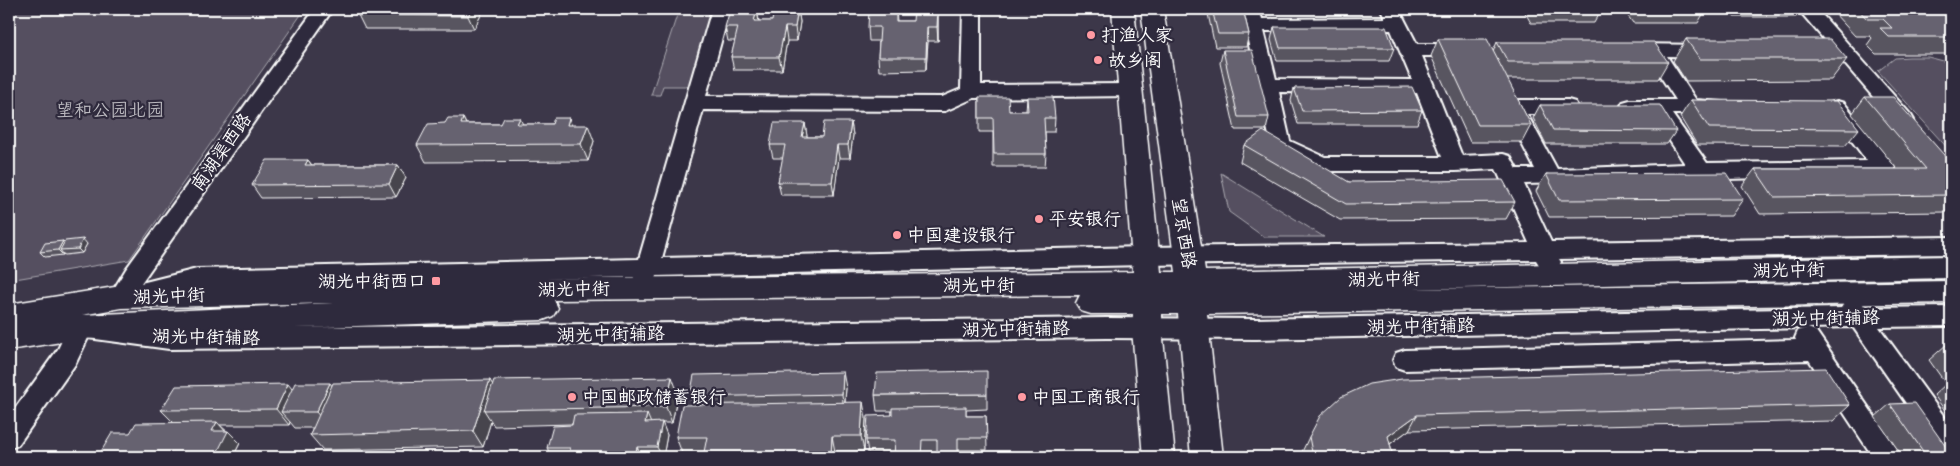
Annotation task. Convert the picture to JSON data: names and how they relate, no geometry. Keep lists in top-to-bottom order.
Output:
{
  "streets": {
    "main road": ["望京西路", "湖光中街"],
    "street": ["南湖渠西路", "湖光中街辅路"]
  },
  "crossings": [
    ["南湖渠西路", "湖光中街"],
    ["望京西路", "湖光中街"],
    ["望京西路", "湖光中街辅路"],
    ["湖光中街", "湖光中街辅路"]
  ],
  "parks": ["望和公园北园"],
  "places": {
    "other": [
      "打渔人家",
      "故乡阁",
      "平安银行",
      "中国建设银行",
      "中国邮政储蓄银行",
      "中国工商银行"
    ],
    "transit": ["湖光中街西口"]
  }
}
